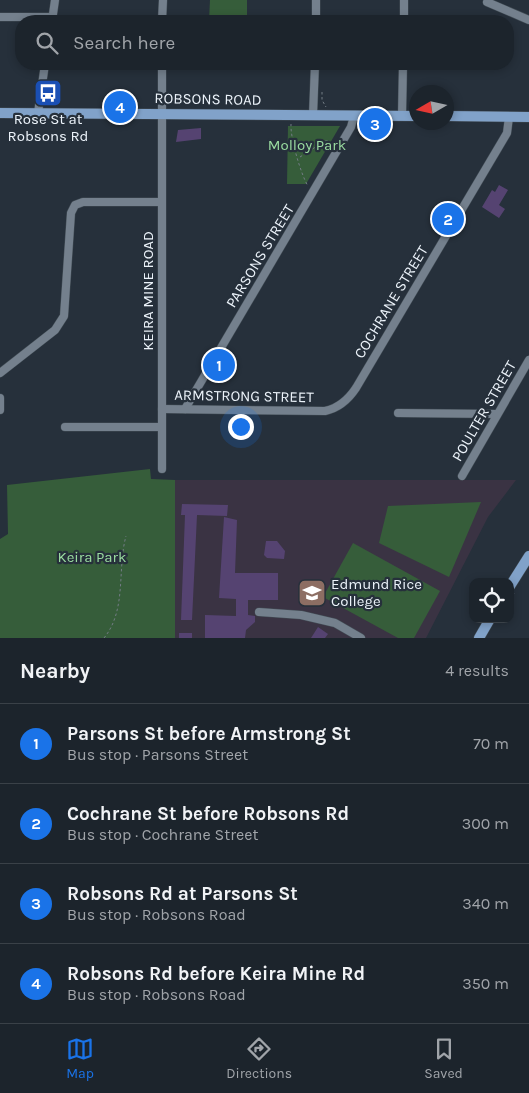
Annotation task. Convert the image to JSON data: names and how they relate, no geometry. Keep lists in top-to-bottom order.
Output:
{
  "streets": {
    "main road": ["ROBSONS ROAD"],
    "street": [
      "PARSONS STREET",
      "KEIRA MINE ROAD",
      "COCHRANE STREET",
      "ARMSTRONG STREET",
      "POULTER STREET"
    ]
  },
  "crossings": [
    ["ROBSONS ROAD", "PARSONS STREET"],
    ["ROBSONS ROAD", "KEIRA MINE ROAD"],
    ["PARSONS STREET", "ARMSTRONG STREET"],
    ["KEIRA MINE ROAD", "ARMSTRONG STREET"],
    ["COCHRANE STREET", "ARMSTRONG STREET"]
  ],
  "parks": ["Molloy Park", "Keira Park"],
  "places": {
    "bus stop": ["Rose St at Robsons Rd"],
    "school or university": ["Edmund Rice College"]
  },
  "north": "left",
  "page": {
    "search": "Search here",
    "pins": [
      "4",
      "3",
      "2",
      "1"
    ],
    "heading": ["Nearby", "4 results"],
    "list": [
      {
        "mark": "1",
        "name": "Parsons St before Armstrong St",
        "note": "Bus stop · Parsons Street",
        "value": "70 m"
      },
      {
        "mark": "2",
        "name": "Cochrane St before Robsons Rd",
        "note": "Bus stop · Cochrane Street",
        "value": "300 m"
      },
      {
        "mark": "3",
        "name": "Robsons Rd at Parsons St",
        "note": "Bus stop · Robsons Road",
        "value": "340 m"
      },
      {
        "mark": "4",
        "name": "Robsons Rd before Keira Mine Rd",
        "note": "Bus stop · Robsons Road",
        "value": "350 m"
      }
    ],
    "nav": ["Map", "Directions", "Saved"]
  }
}
